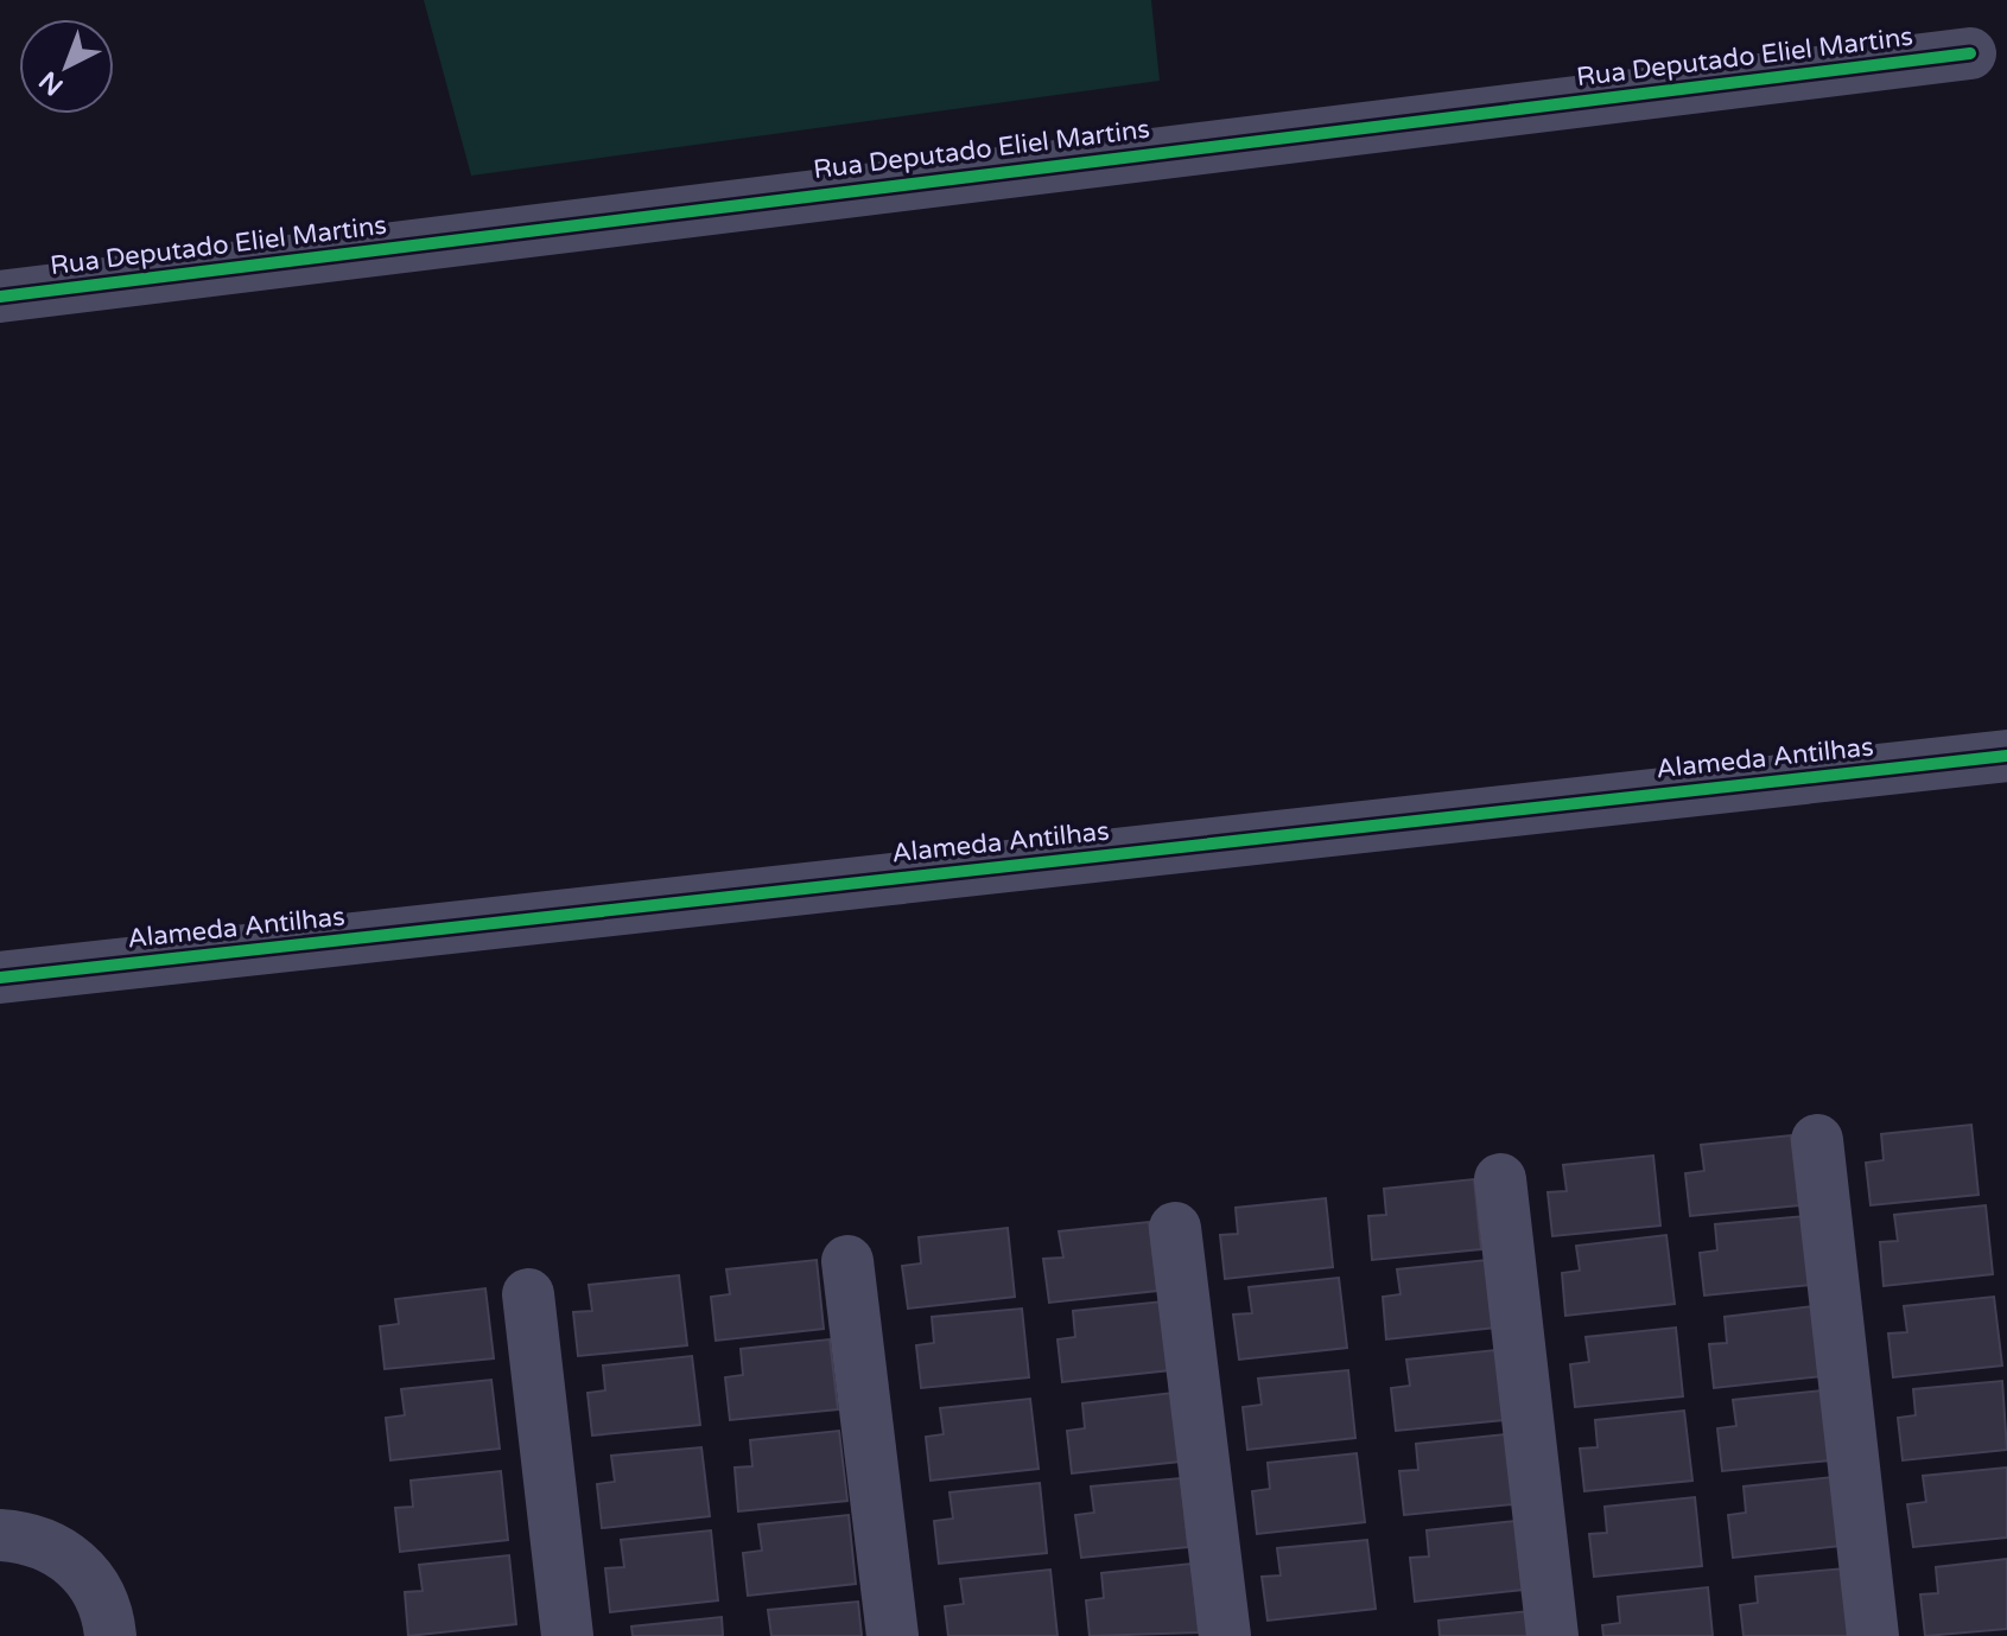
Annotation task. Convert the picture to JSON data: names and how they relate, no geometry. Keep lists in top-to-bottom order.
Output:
{
  "streets": {
    "street": ["Rua Deputado Eliel Martins", "Alameda Antilhas"]
  },
  "north": "bottom left"
}
